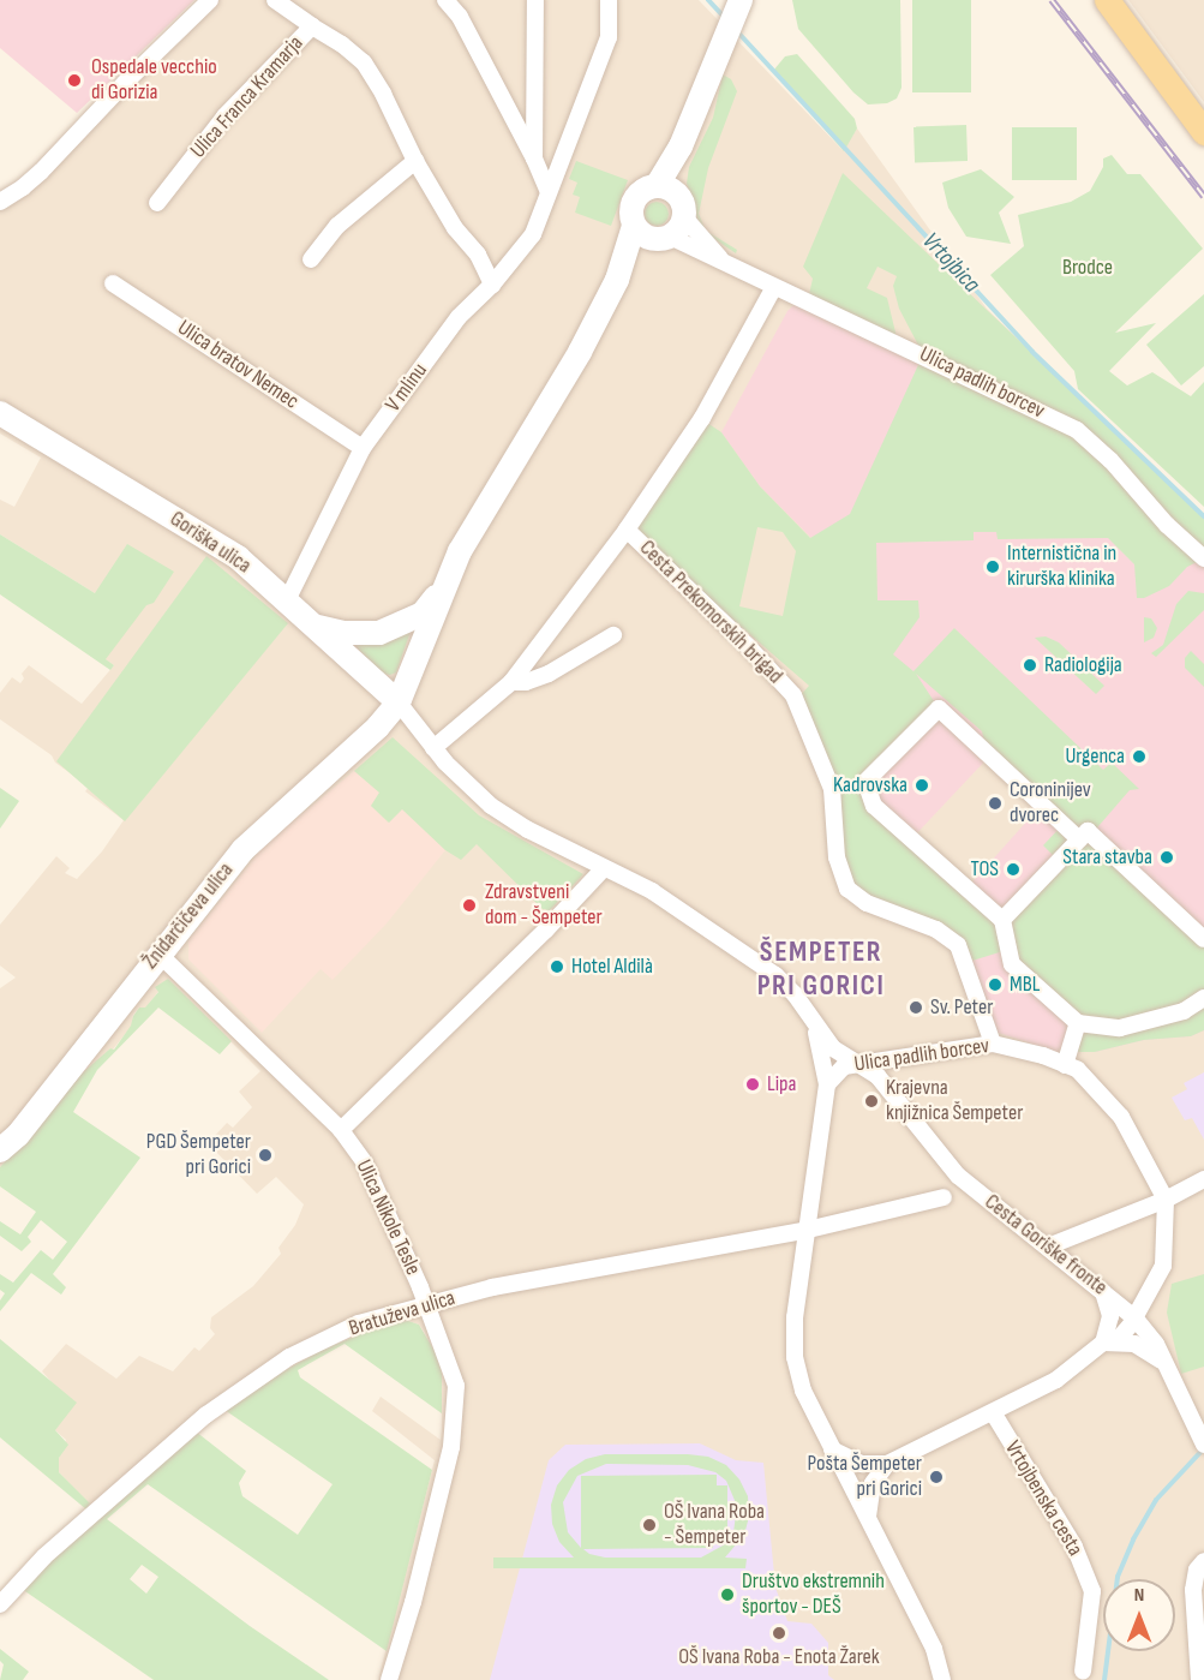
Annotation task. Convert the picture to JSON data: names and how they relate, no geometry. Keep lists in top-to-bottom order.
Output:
{
  "streets": {
    "street": [
      "Ulica Franca Kramarja",
      "Ulica bratov Nemec",
      "Ulica padlih borcev",
      "V mlinu",
      "Goriška ulica",
      "Cesta Prekomorskih brigad",
      "Žnidarčičeva ulica",
      "Ulica Nikole Tesle",
      "Cesta Goriške fronte",
      "Bratuževa ulica",
      "Vrtojbenska cesta"
    ]
  },
  "crossings": [
    ["Ulica Franca Kramarja", "V mlinu"],
    ["Ulica bratov Nemec", "V mlinu"],
    ["Ulica padlih borcev", "Cesta Prekomorskih brigad"],
    ["Ulica padlih borcev", "Cesta Goriške fronte"],
    ["V mlinu", "Goriška ulica"],
    ["Goriška ulica", "Žnidarčičeva ulica"],
    ["Žnidarčičeva ulica", "Ulica Nikole Tesle"],
    ["Ulica Nikole Tesle", "Bratuževa ulica"]
  ],
  "districts": ["ŠEMPETER PRI GORICI"],
  "water": ["Vrtojbica"],
  "parks": ["Brodce"],
  "places": [
    "Ospedale vecchio di Gorizia",
    "Internistična in kirurška klinika",
    "Radiologija",
    "Urgenca",
    "Kadrovska",
    "Coroninijev dvorec",
    "Stara stavba",
    "TOS",
    "Zdravstveni dom - Šempeter",
    "Hotel Aldilà",
    "MBL",
    "Sv. Peter",
    "Lipa",
    "Krajevna knjižnica Šempeter",
    "PGD Šempeter pri Gorici",
    "Pošta Šempeter pri Gorici",
    "OŠ Ivana Roba - Šempeter",
    "Društvo ekstremnih športov - DEŠ",
    "OŠ Ivana Roba - Enota Žarek"
  ],
  "north": "top"
}
